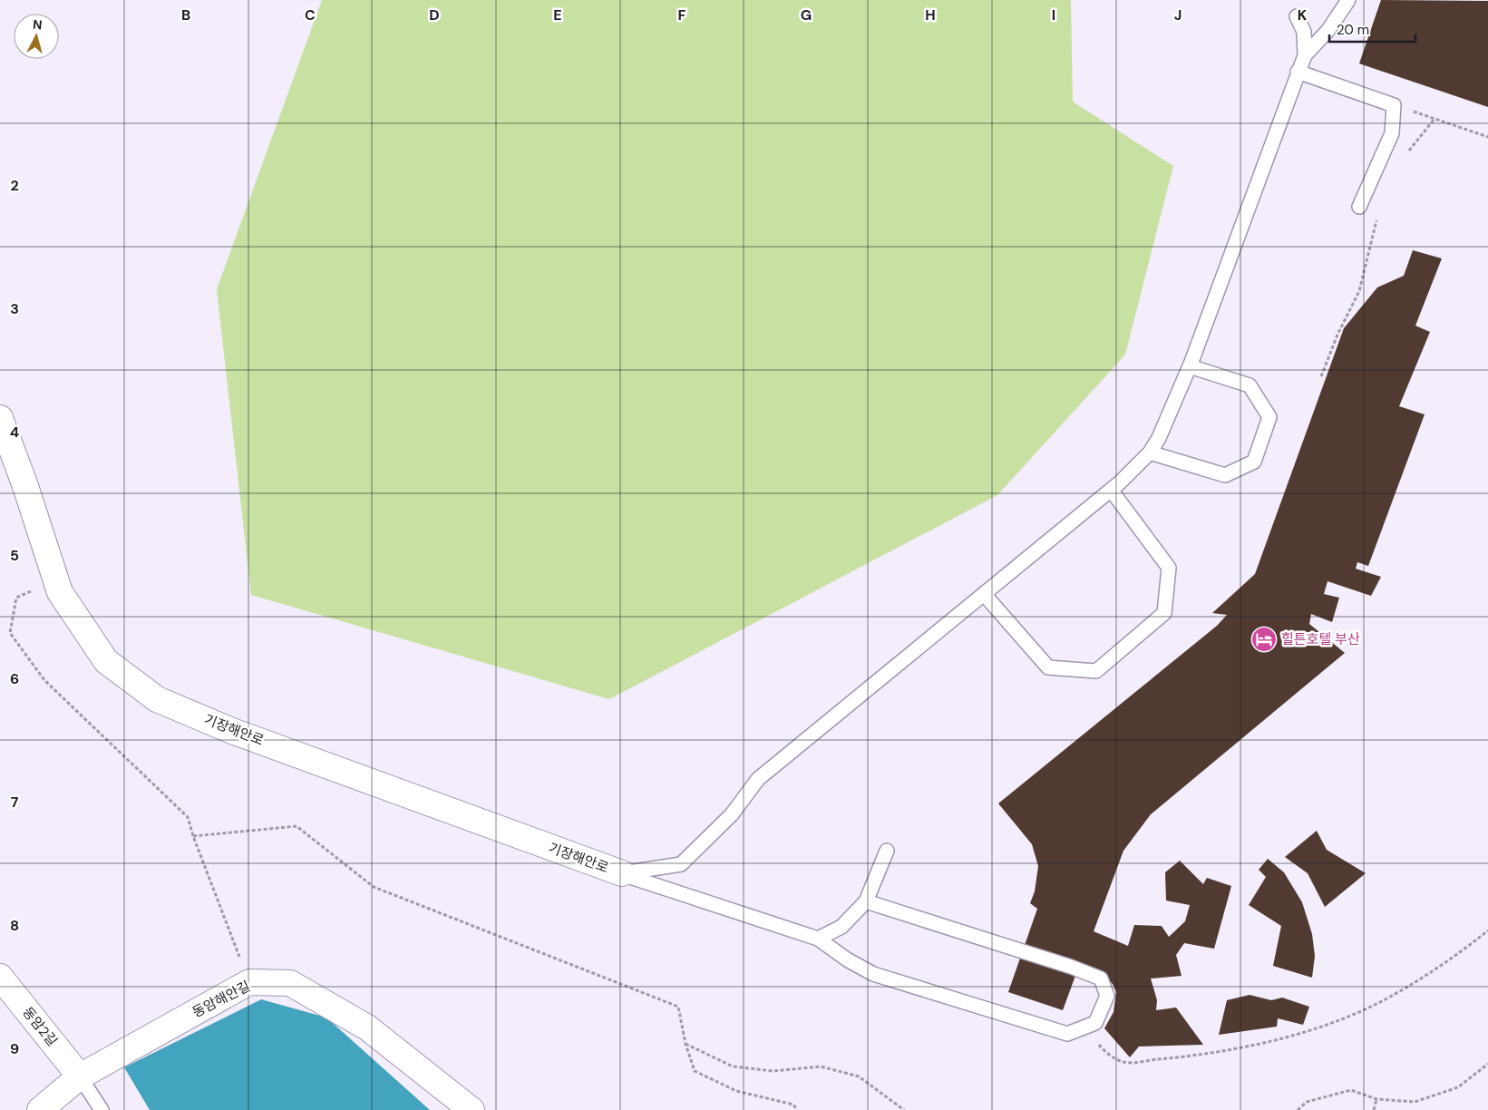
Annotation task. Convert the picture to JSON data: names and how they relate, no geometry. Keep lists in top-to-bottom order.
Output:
{
  "streets": {
    "street": ["기장해안로", "동암해안길", "동암2길"]
  },
  "crossings": [
    ["동암해안길", "동암2길"]
  ],
  "places": {
    "hotel": ["힐튼호텔 부산"]
  },
  "scale_bar": "20 m",
  "north": "top",
  "grid": {
    "columns": [
      "B",
      "C",
      "D",
      "E",
      "F",
      "G",
      "H",
      "I",
      "J",
      "K"
    ],
    "rows": [
      "2",
      "3",
      "4",
      "5",
      "6",
      "7",
      "8",
      "9"
    ]
  }
}
